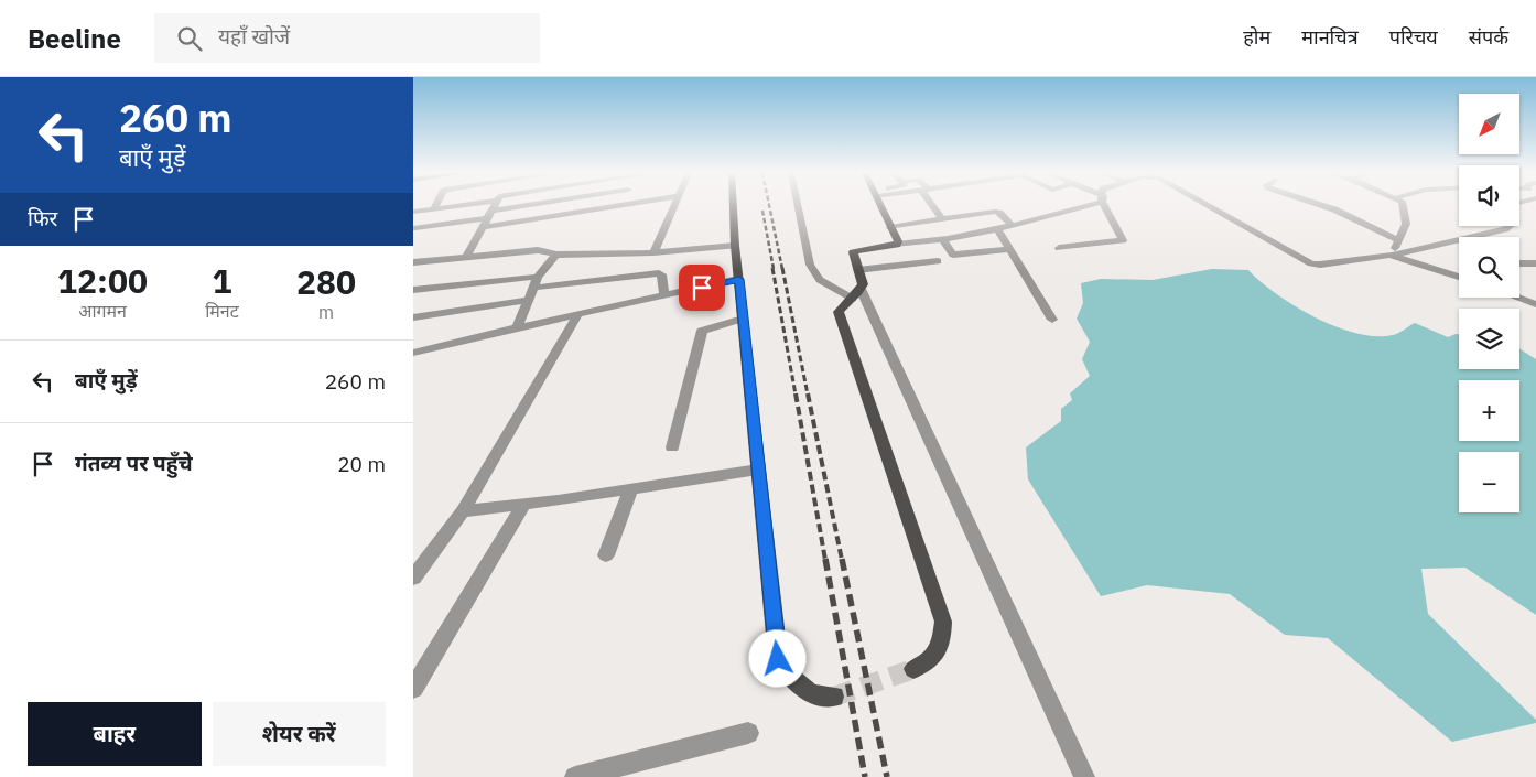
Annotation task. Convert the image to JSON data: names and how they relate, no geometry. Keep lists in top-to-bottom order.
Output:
{
  "north": "bottom left",
  "page": {
    "header": "Beeline",
    "search": "यहाँ खोजें",
    "nav": [
      "होम",
      "मानचित्र",
      "परिचय",
      "संपर्क"
    ],
    "turn": ["260 m", "बाएँ मुड़ें"],
    "map_buttons": ["+", "−"],
    "then": "फिर",
    "eta": [
      "12:00",
      "आगमन",
      "1",
      "मिनट",
      "280",
      "m"
    ],
    "list": [
      {
        "name": "बाएँ मुड़ें",
        "value": "260 m"
      },
      {
        "name": "गंतव्य पर पहुँचे",
        "value": "20 m"
      }
    ],
    "buttons": ["बाहर", "शेयर करें"]
  }
}
